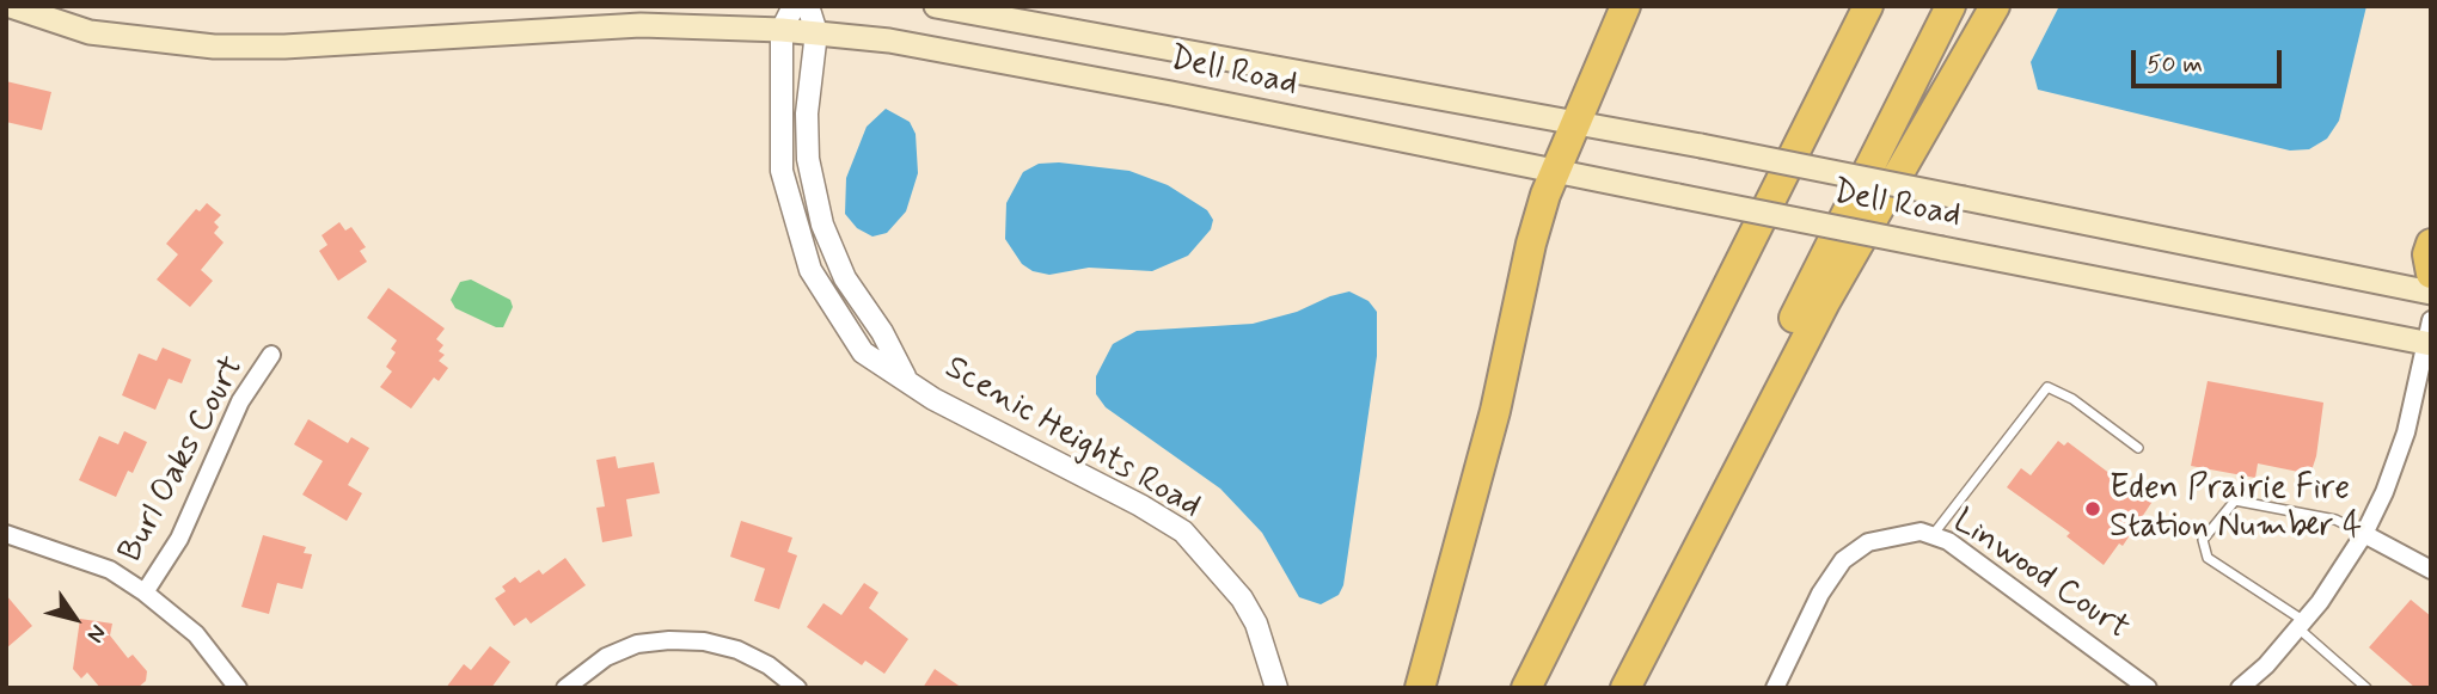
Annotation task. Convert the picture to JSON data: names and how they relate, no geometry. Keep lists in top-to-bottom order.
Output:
{
  "streets": {
    "main road": ["Dell Road"],
    "street": ["Scenic Heights Road", "Burl Oaks Court", "Linwood Court"]
  },
  "crossings": [
    ["Dell Road", "Scenic Heights Road"]
  ],
  "places": ["Eden Prairie Fire Station Number 4"],
  "scale_bar": "50 m",
  "north": "bottom right"
}
